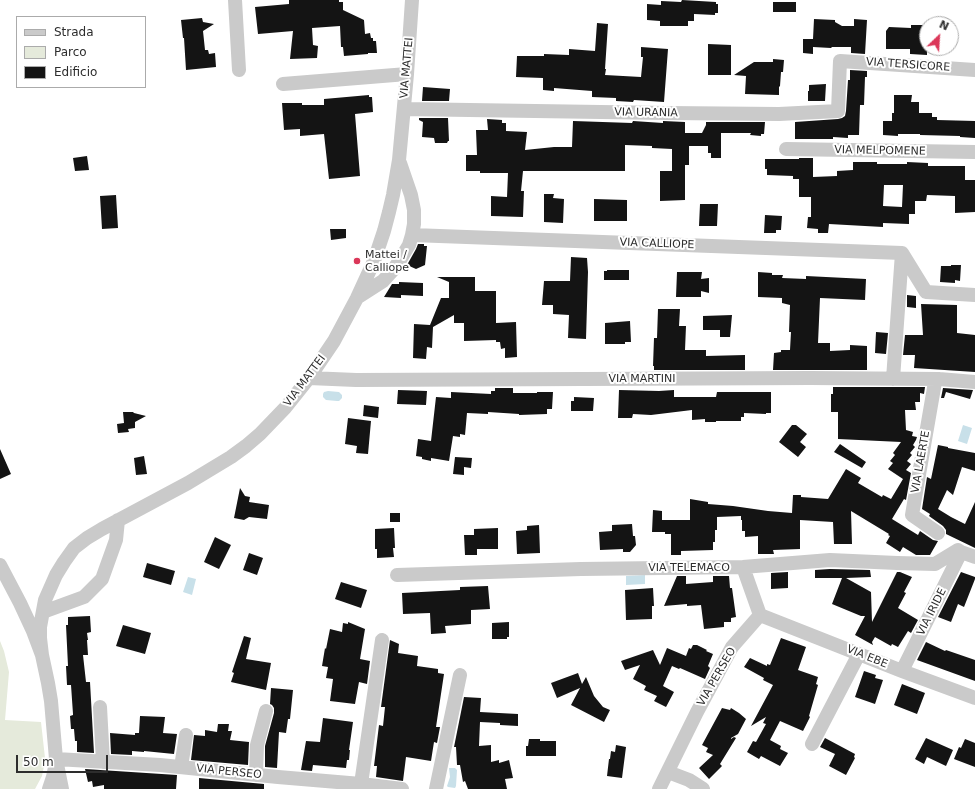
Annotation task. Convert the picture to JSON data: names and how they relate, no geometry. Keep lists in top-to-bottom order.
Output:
{
  "streets": {
    "street": [
      "VIA TERSICORE",
      "VIA MATTEI",
      "VIA URANIA",
      "VIA MELPOMENE",
      "VIA CALLIOPE",
      "VIA MARTINI",
      "VIA LAERTE",
      "VIA TELEMACO",
      "VIA IRIDE",
      "VIA EBE",
      "VIA PERSEO"
    ]
  },
  "crossings": [
    ["VIA TERSICORE", "VIA URANIA"],
    ["VIA MATTEI", "VIA URANIA"],
    ["VIA MATTEI", "VIA MARTINI"],
    ["VIA MARTINI", "VIA LAERTE"],
    ["VIA LAERTE", "VIA TELEMACO"],
    ["VIA LAERTE", "VIA IRIDE"],
    ["VIA TELEMACO", "VIA IRIDE"],
    ["VIA IRIDE", "VIA EBE"],
    ["VIA EBE", "VIA PERSEO"]
  ],
  "places": ["Mattei / Calliope"],
  "legend": ["Strada", "Parco", "Edificio"],
  "scale_bar": "50 m",
  "north": "top right"
}
